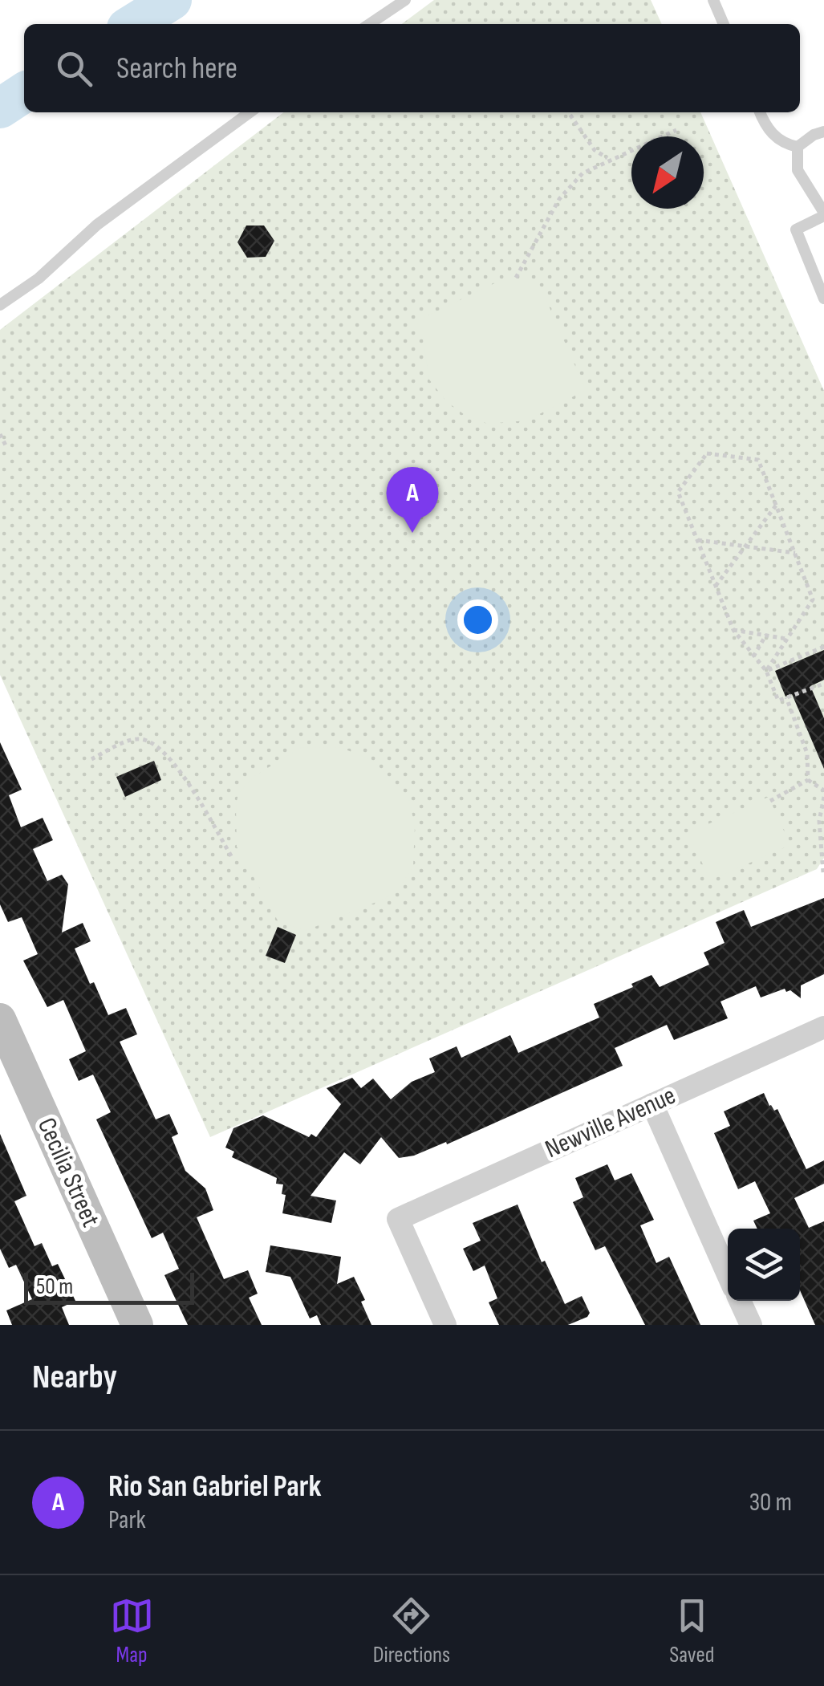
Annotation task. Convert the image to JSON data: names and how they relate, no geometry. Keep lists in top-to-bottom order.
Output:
{
  "streets": {
    "street": ["Newville Avenue", "Cecilia Street"]
  },
  "scale_bar": "50 m",
  "north": "bottom left",
  "page": {
    "search": "Search here",
    "pins": "A",
    "scale": "50 m",
    "heading": "Nearby",
    "list": [
      {
        "mark": "A",
        "name": "Rio San Gabriel Park",
        "note": "Park",
        "value": "30 m"
      }
    ],
    "nav": ["Map", "Directions", "Saved"]
  }
}
